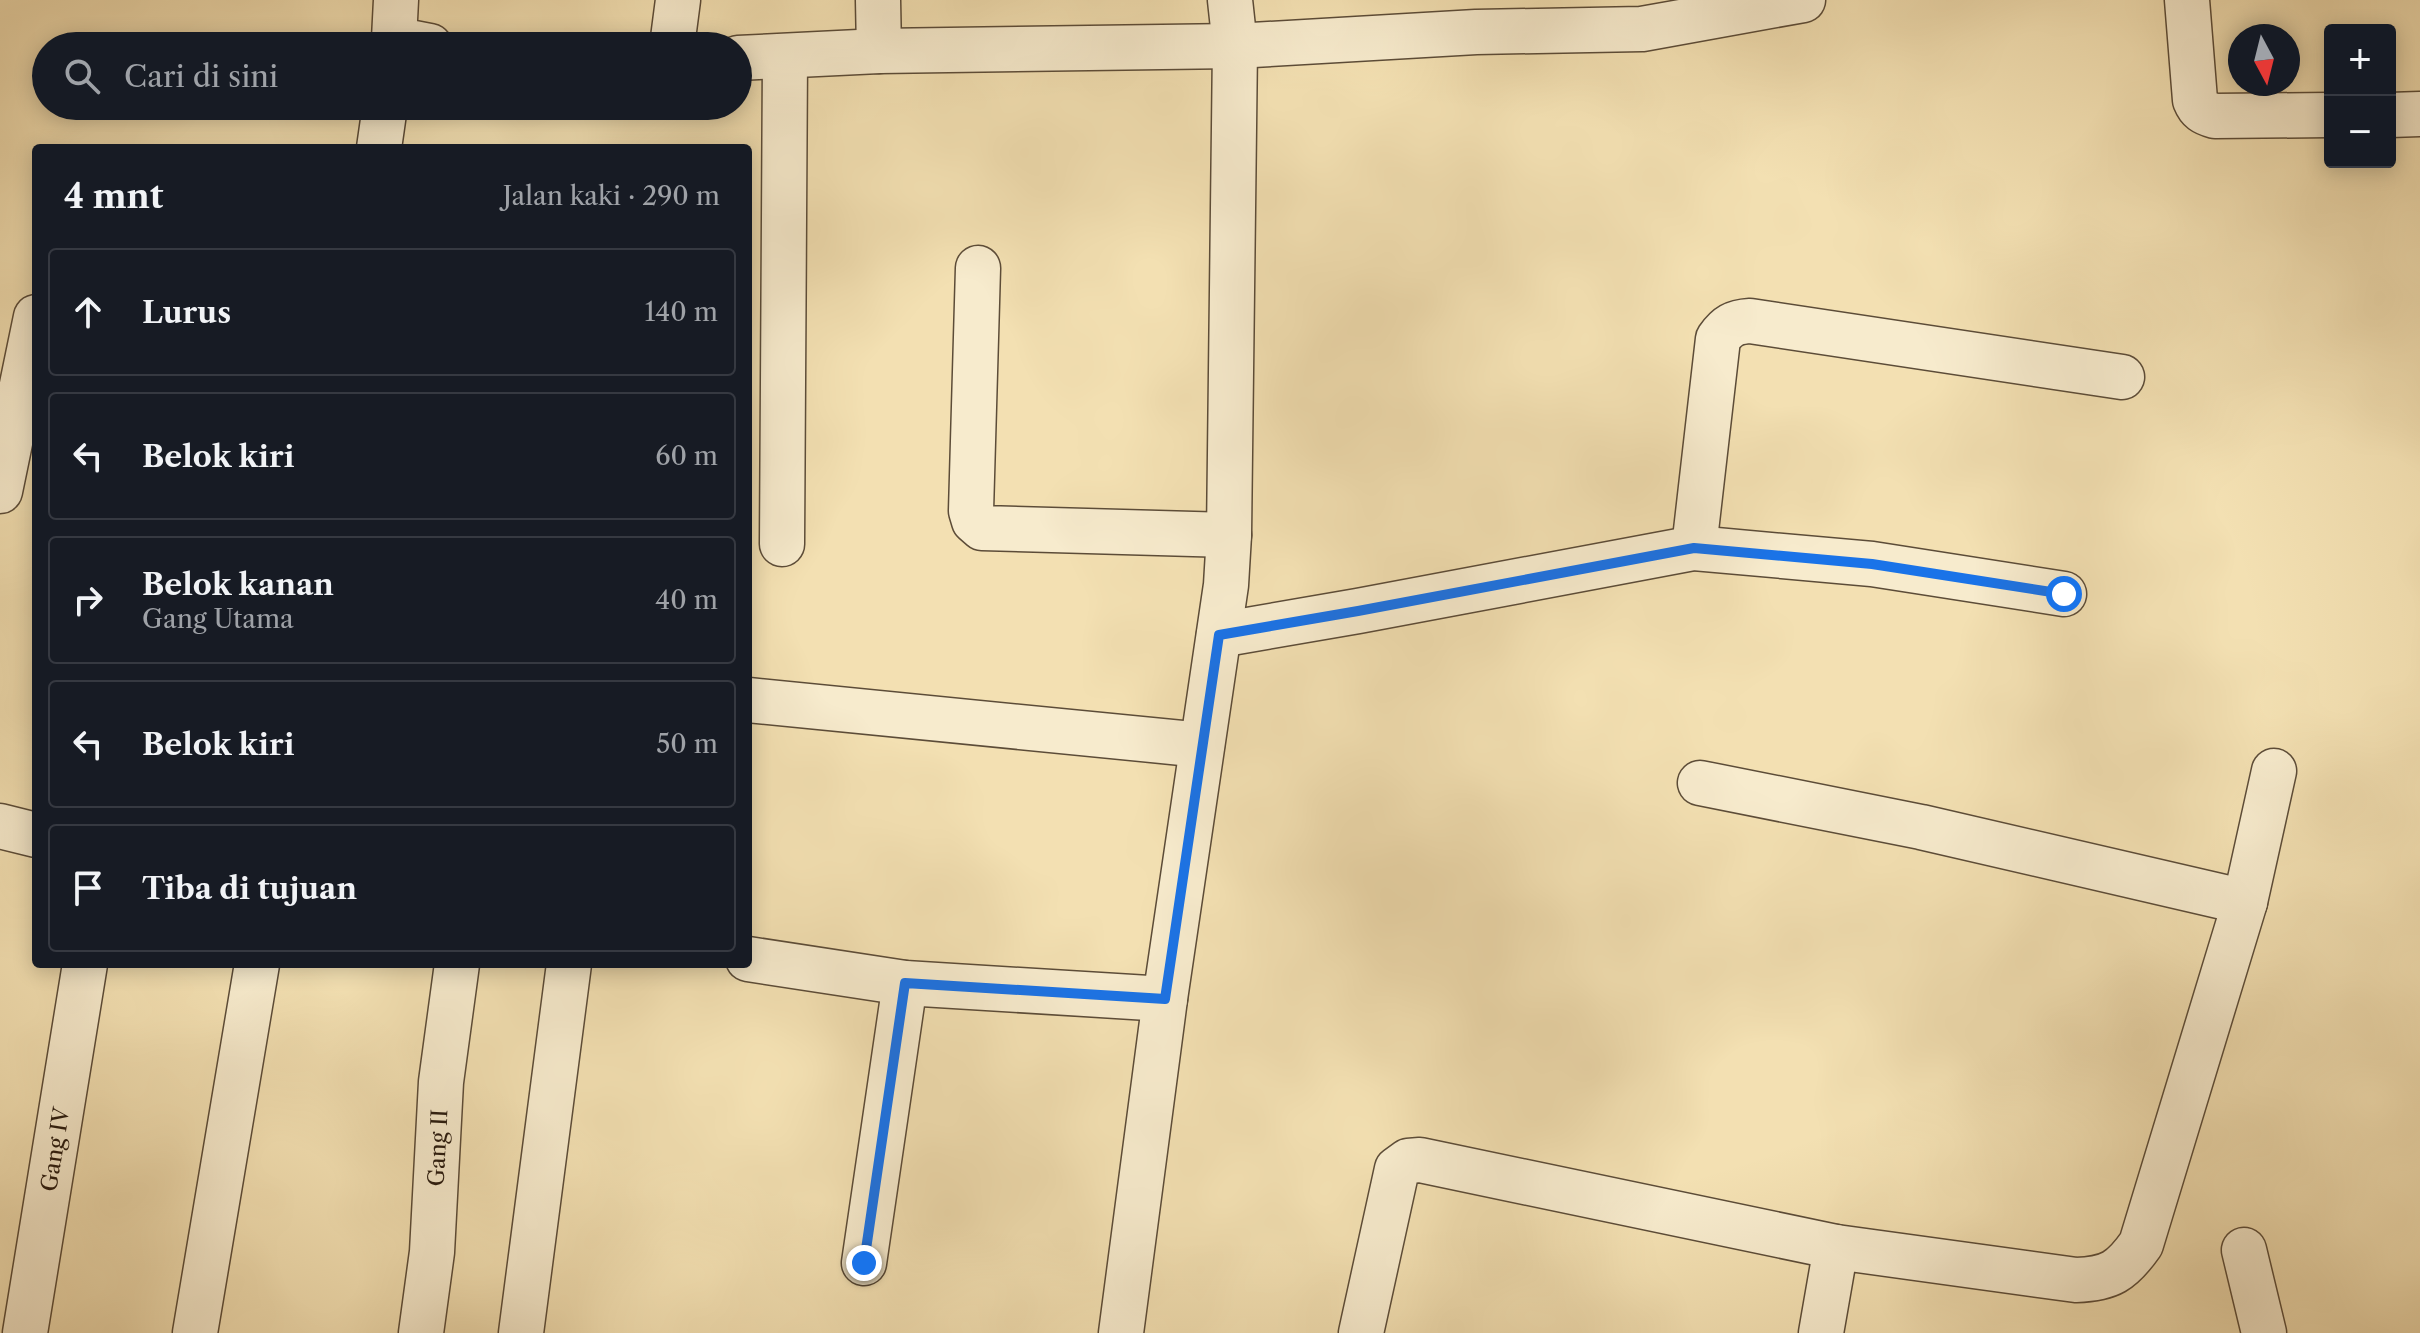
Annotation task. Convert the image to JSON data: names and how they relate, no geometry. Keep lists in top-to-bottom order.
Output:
{
  "streets": {
    "street": ["Gang IV", "Gang II"]
  },
  "north": "bottom",
  "page": {
    "map_buttons": ["+", "−"],
    "search": "Cari di sini",
    "heading": ["4 mnt", "Jalan kaki · 290 m"],
    "list": [
      ["Lurus", "140 m"],
      ["Belok kiri", "60 m"],
      ["Belok kanan", "Gang Utama", "40 m"],
      ["Belok kiri", "50 m"],
      "Tiba di tujuan"
    ]
  }
}
